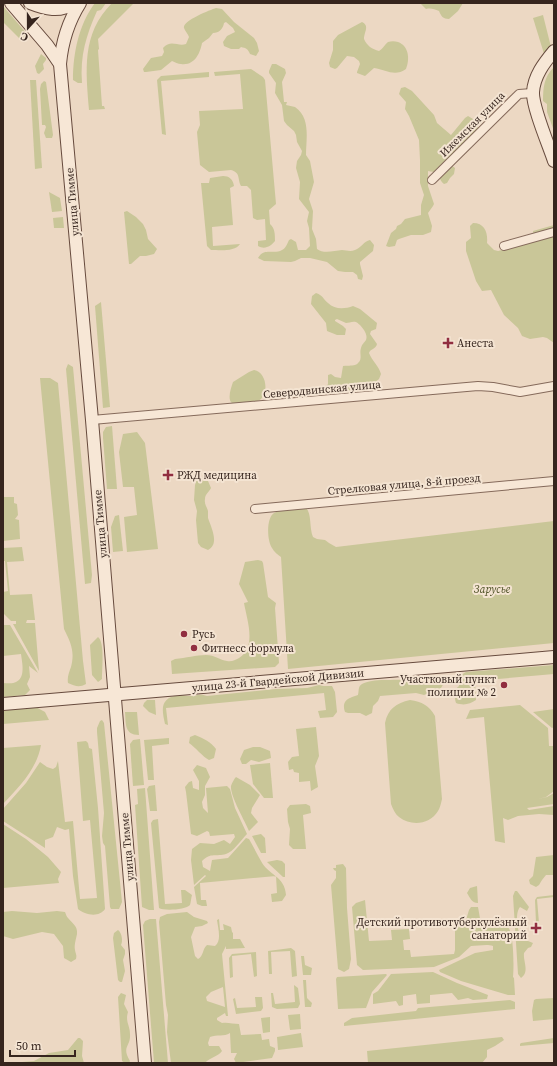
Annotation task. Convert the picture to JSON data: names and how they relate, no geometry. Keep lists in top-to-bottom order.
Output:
{
  "streets": {
    "main road": ["улица Тимме", "улица 23-й Гвардейской Дивизии"],
    "street": ["Ижемская улица", "Северодвинская улица", "Стрелковая улица, 8-й проезд"]
  },
  "crossings": [
    ["улица Тимме", "Северодвинская улица"],
    ["улица Тимме", "улица 23-й Гвардейской Дивизии"]
  ],
  "parks": ["Зарусье"],
  "places": {
    "health": ["Анеста", "РЖД медицина", "Детский противотуберкулёзный санаторий"],
    "other": ["Русь", "Фитнесс формула", "Участковый пункт полиции № 2"]
  },
  "scale_bar": "50 m",
  "north": "bottom"
}
